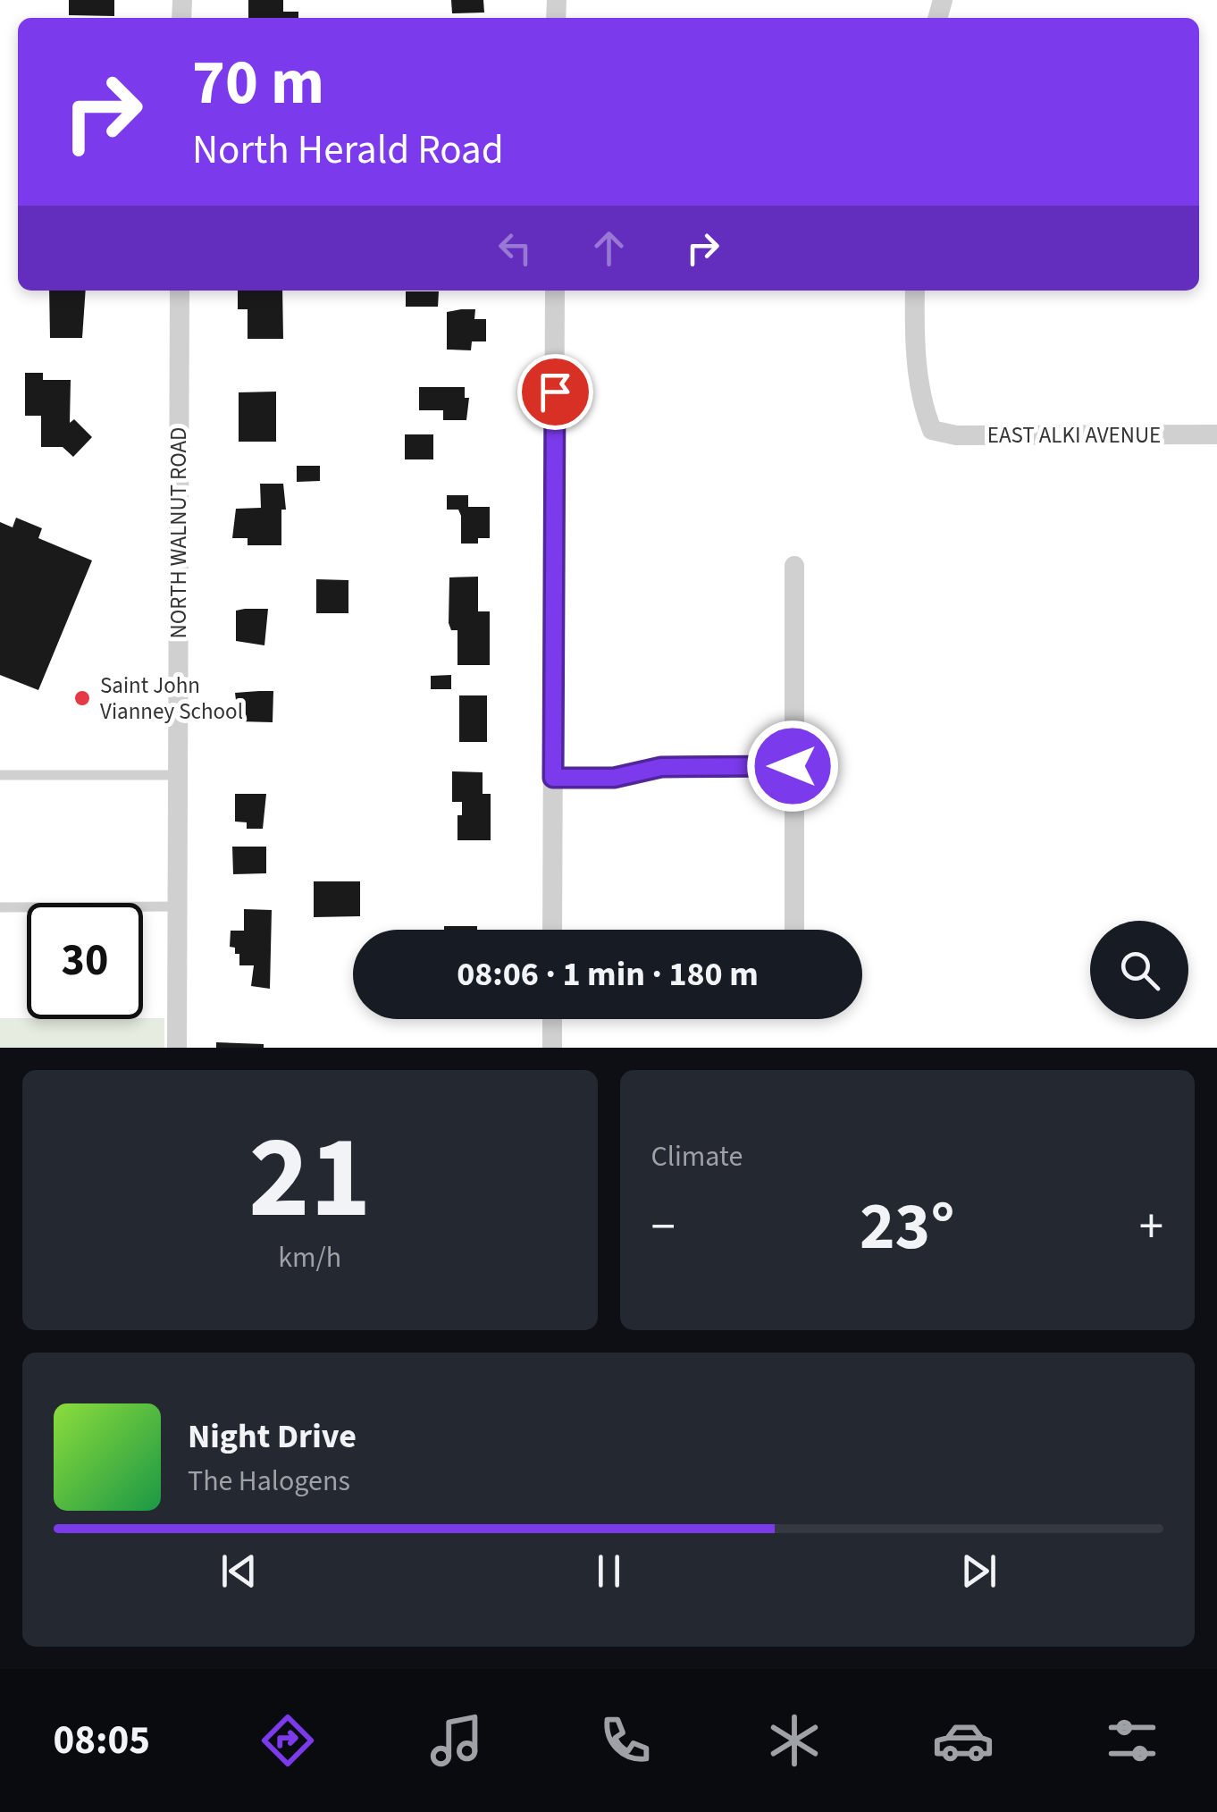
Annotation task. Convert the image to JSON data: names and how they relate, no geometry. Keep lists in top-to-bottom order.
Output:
{
  "streets": {
    "street": ["EAST ALKI AVENUE", "NORTH WALNUT ROAD"]
  },
  "places": ["Saint John Vianney School"],
  "page": {
    "turn": ["70 m", "North Herald Road"],
    "limit": "30",
    "trip": "08:06 · 1 min · 180 m",
    "tile": [
      ["21", "km/h"],
      "Climate"
    ],
    "heat": ["−", "23°", "+"],
    "song": ["Night Drive", "The Halogens"],
    "tabs": "08:05"
  }
}
